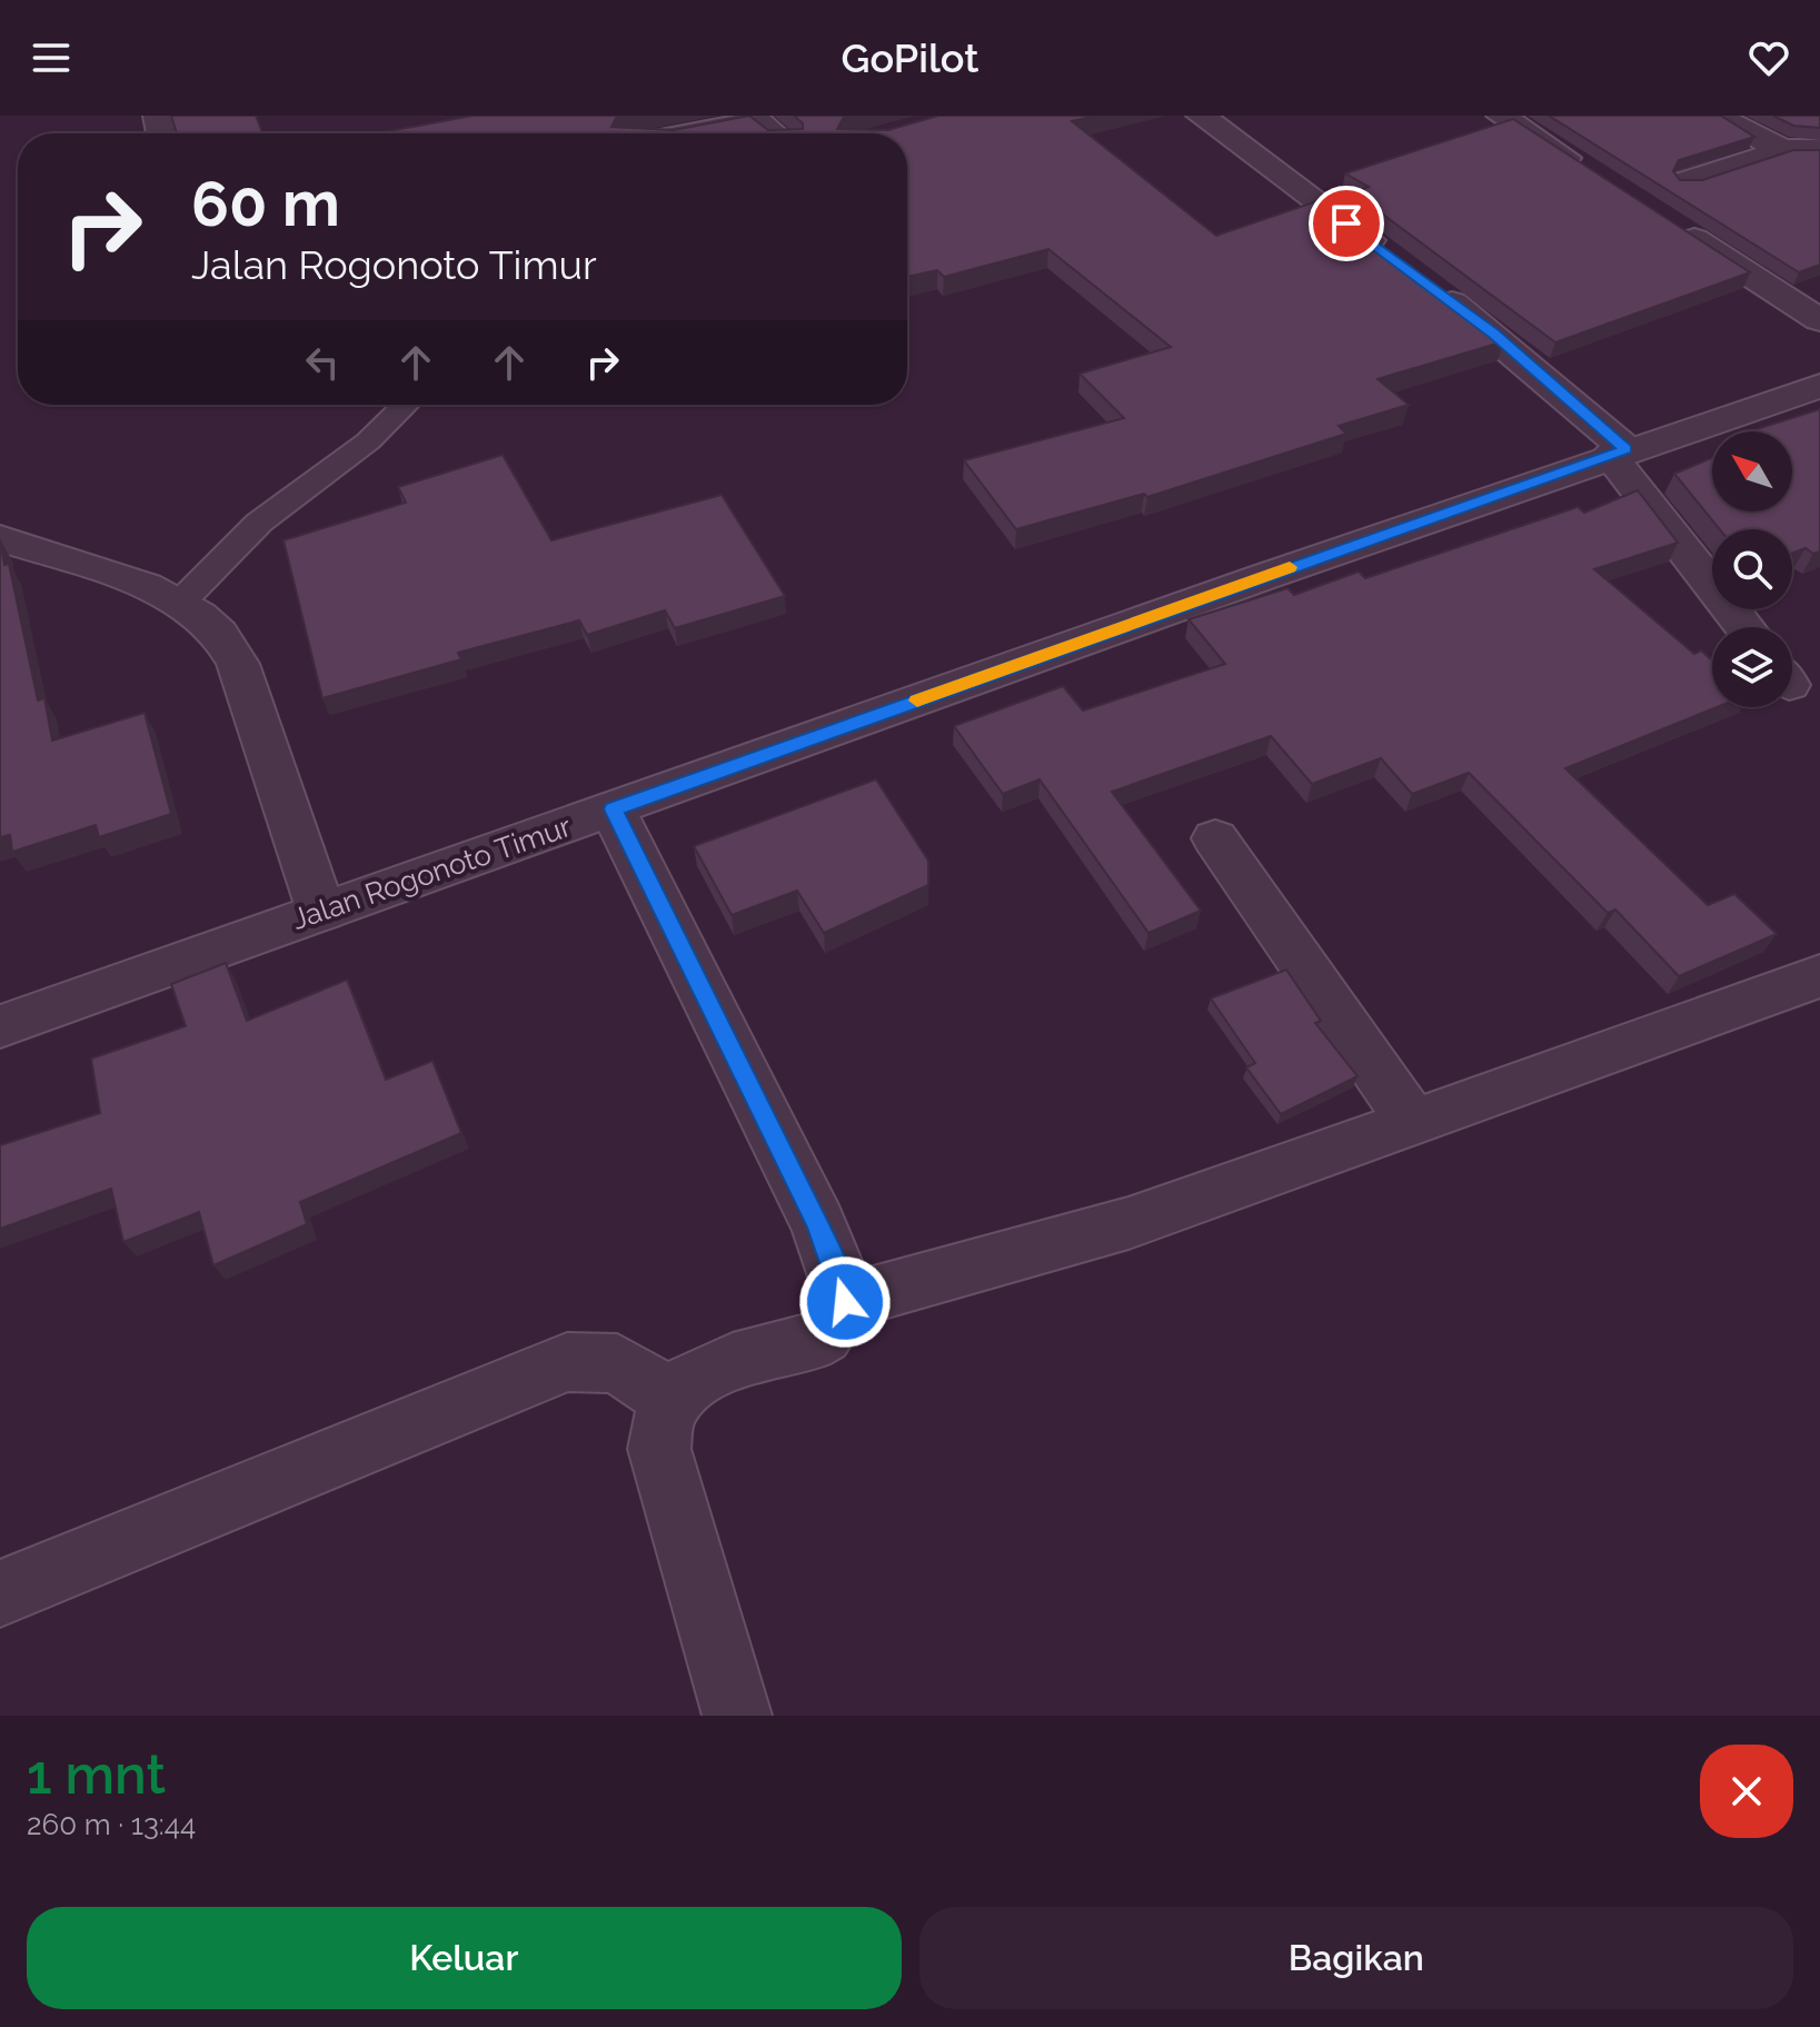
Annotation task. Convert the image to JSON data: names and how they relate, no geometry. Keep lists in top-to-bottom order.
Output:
{
  "streets": {
    "street": ["Jalan Rogonoto Timur"]
  },
  "north": "top left",
  "page": {
    "header": "GoPilot",
    "turn": ["60 m", "Jalan Rogonoto Timur"],
    "heading": ["1 mnt", "260 m · 13:44"],
    "buttons": ["Keluar", "Bagikan"]
  }
}
